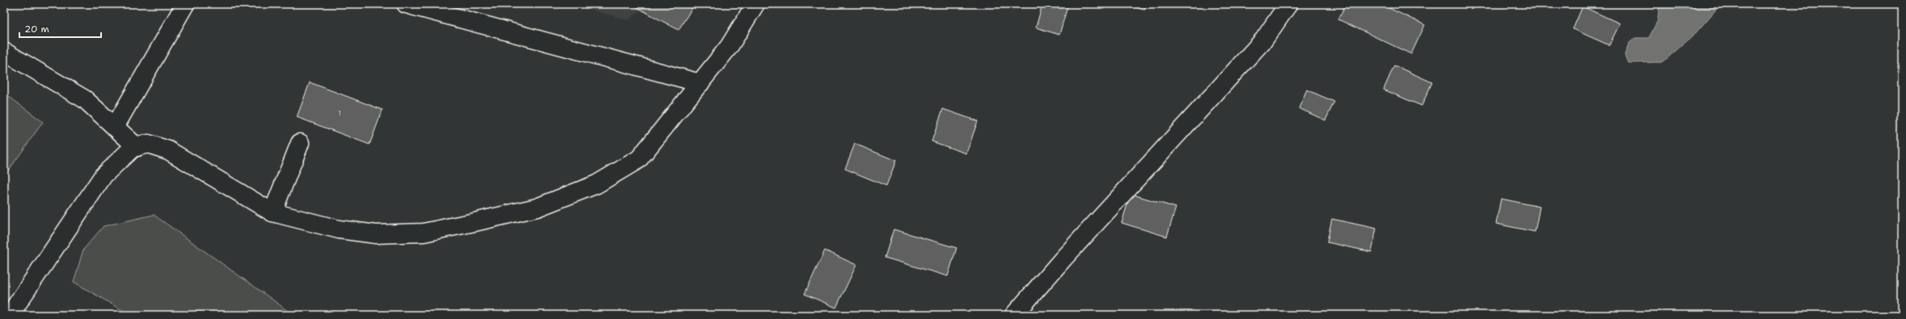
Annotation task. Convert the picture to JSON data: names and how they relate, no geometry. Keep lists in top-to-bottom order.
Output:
{
  "house_numbers": ["1"],
  "scale_bar": "20 m"
}
